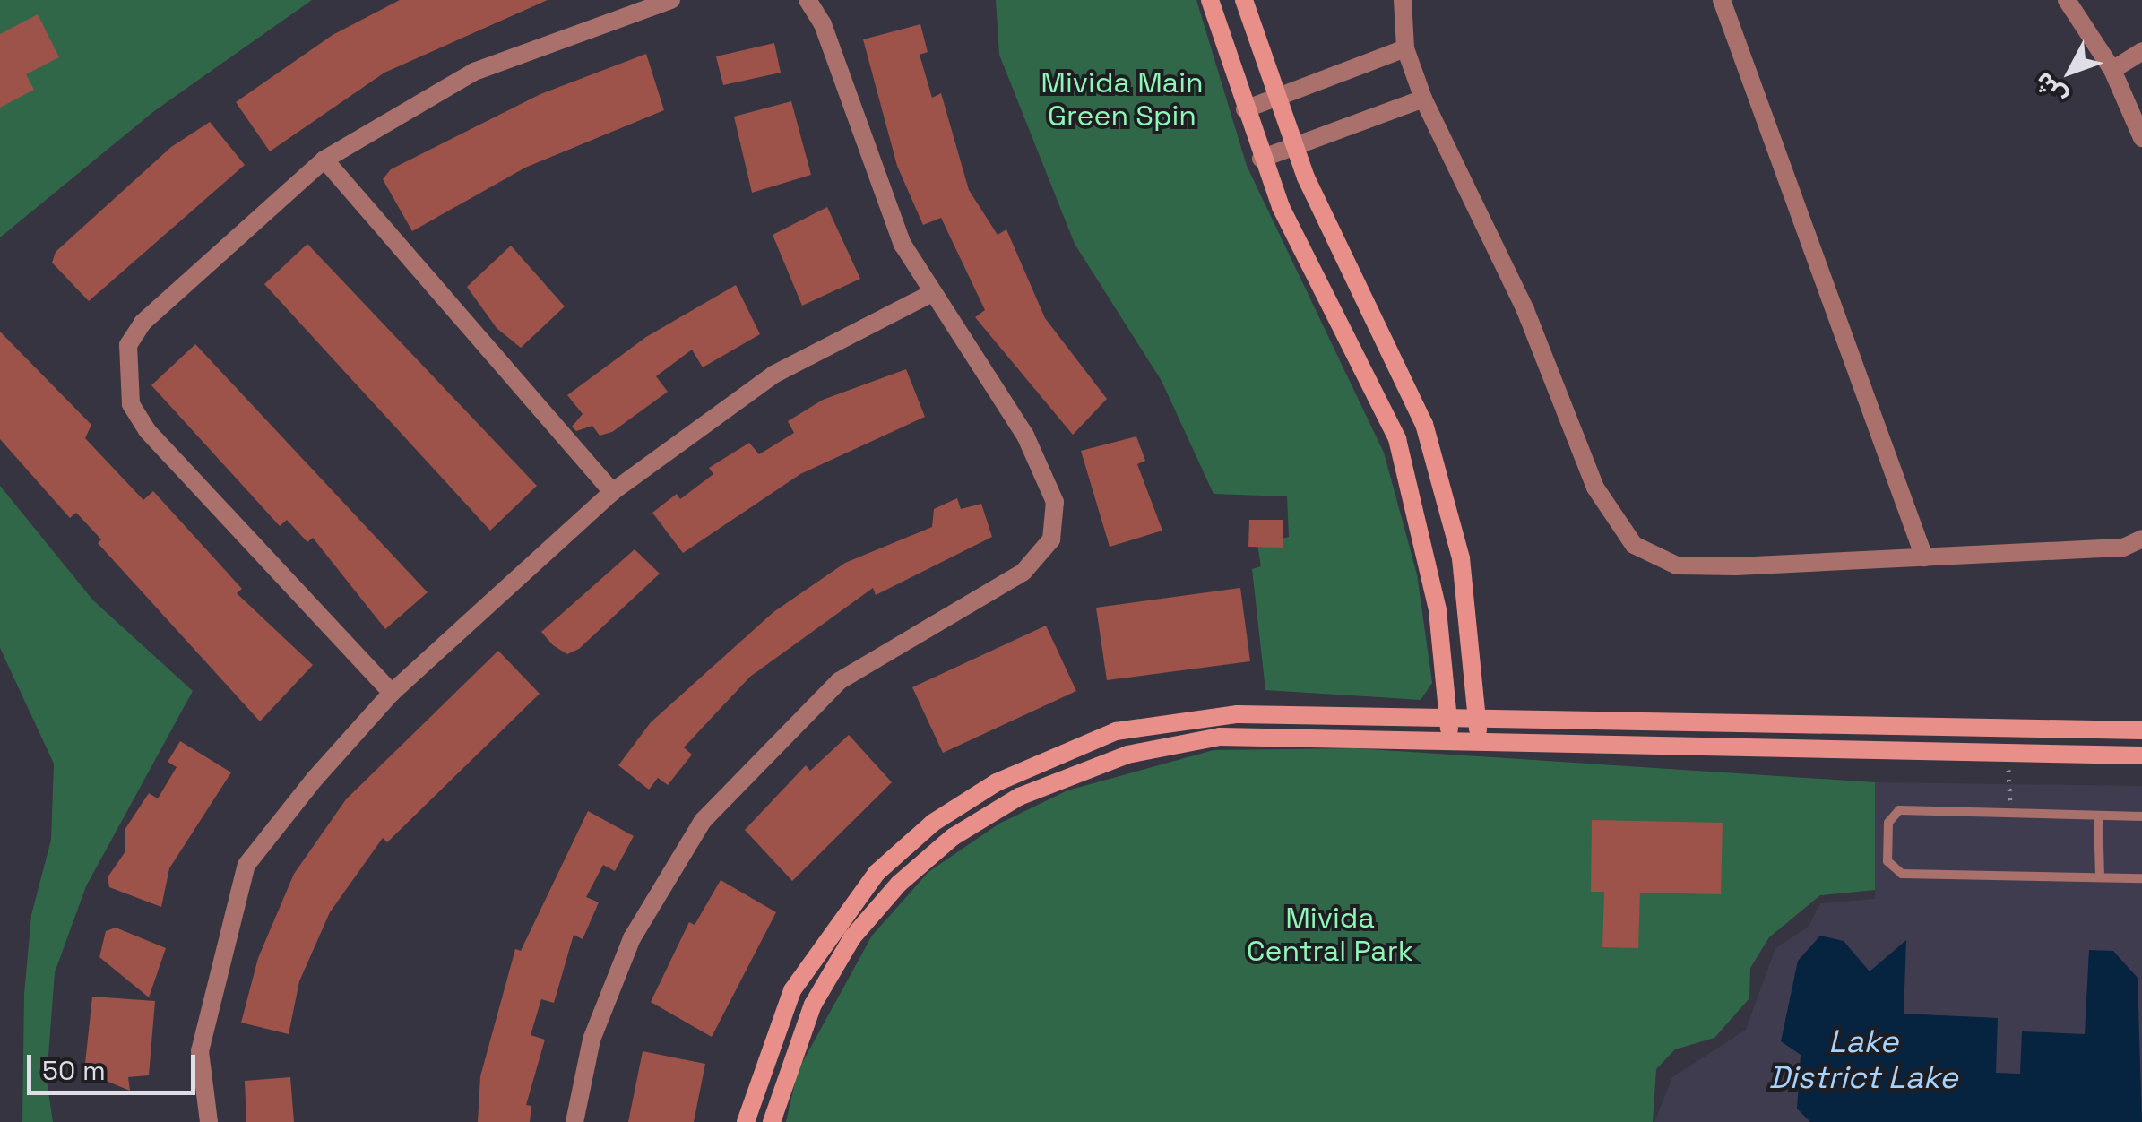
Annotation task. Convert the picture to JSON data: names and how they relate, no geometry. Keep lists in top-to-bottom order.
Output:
{
  "water": ["Lake District Lake"],
  "parks": ["Mivida Main Green Spin", "Mivida Central Park"],
  "scale_bar": "50 m",
  "north": "bottom left"
}
